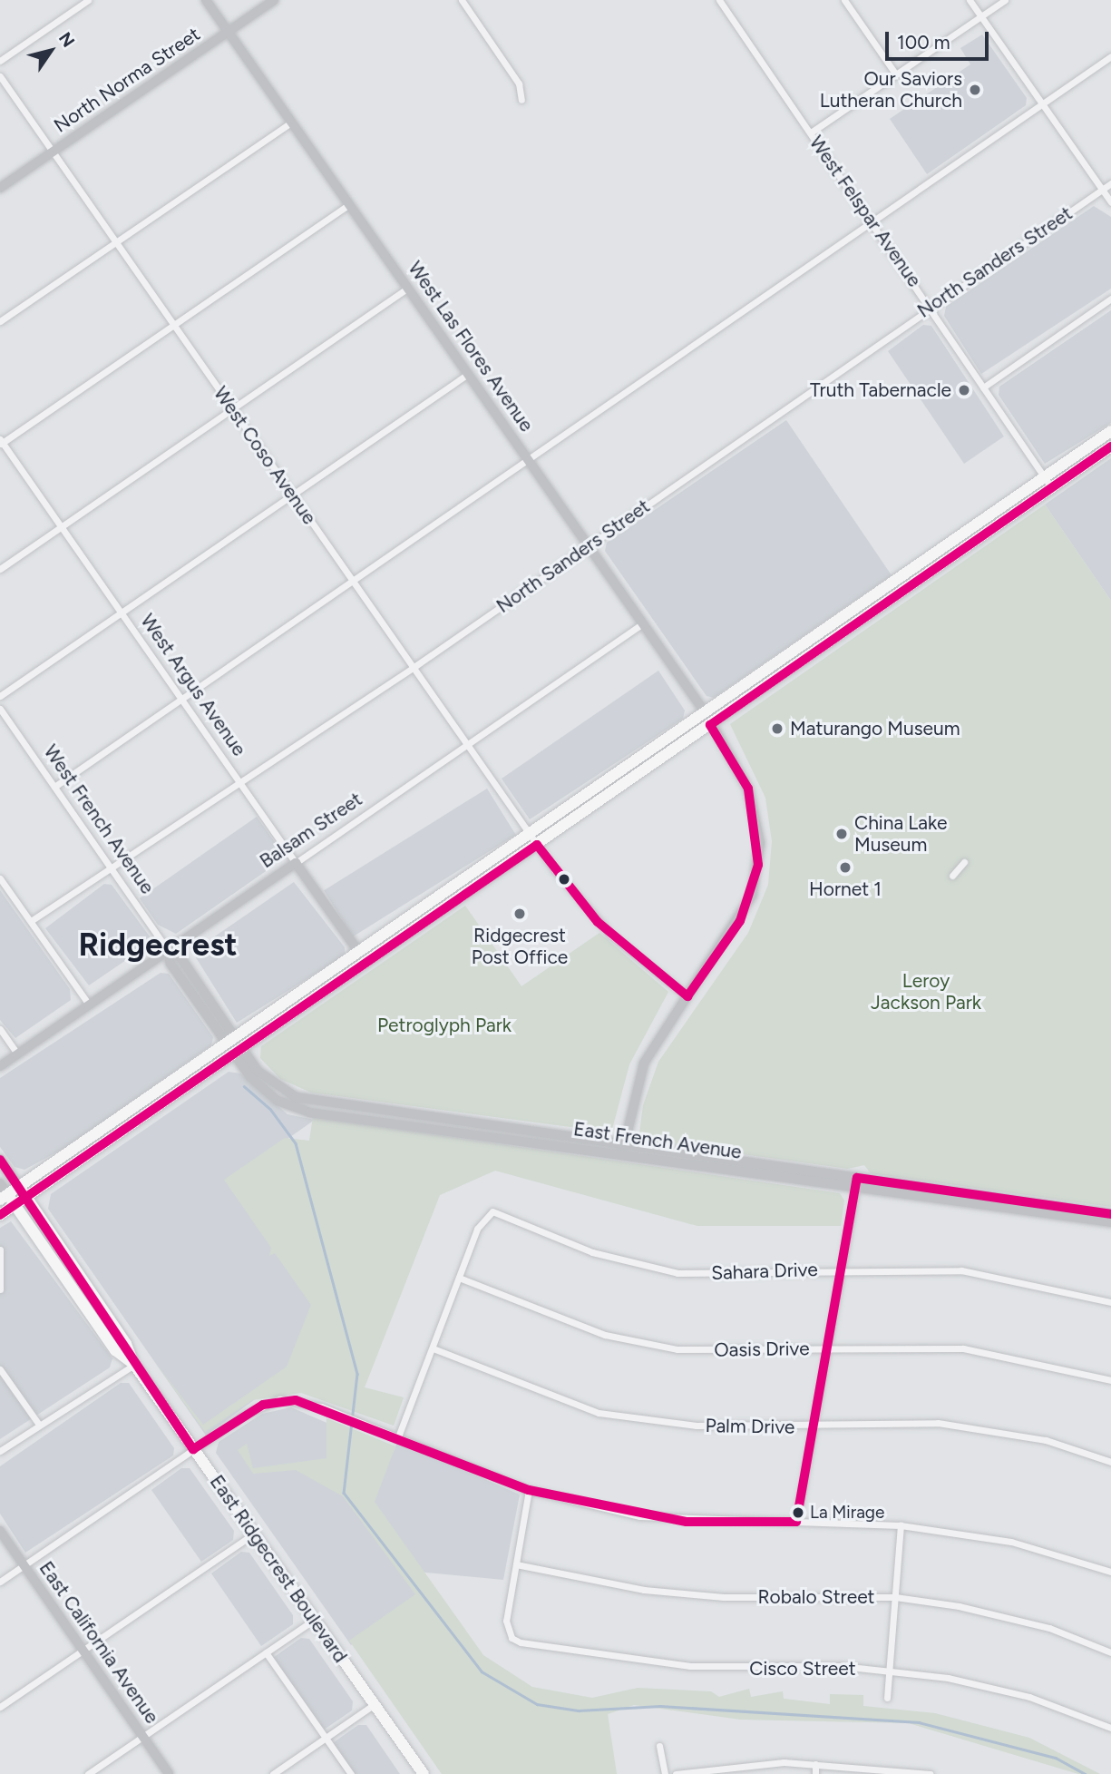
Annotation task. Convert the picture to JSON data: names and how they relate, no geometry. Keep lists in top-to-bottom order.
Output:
{
  "streets": {
    "main road": ["East Ridgecrest Boulevard"],
    "street": [
      "North Norma Street",
      "West Felspar Avenue",
      "North Sanders Street",
      "West Las Flores Avenue",
      "West Coso Avenue",
      "West Argus Avenue",
      "West French Avenue",
      "Balsam Street",
      "East French Avenue",
      "Sahara Drive",
      "Oasis Drive",
      "Palm Drive",
      "Robalo Street",
      "East California Avenue",
      "Cisco Street"
    ]
  },
  "crossings": [
    ["North Norma Street", "West Las Flores Avenue"],
    ["North Norma Street", "West Coso Avenue"],
    ["West Felspar Avenue", "North Sanders Street"],
    ["North Sanders Street", "West Las Flores Avenue"],
    ["North Sanders Street", "West Coso Avenue"],
    ["North Sanders Street", "West Argus Avenue"],
    ["North Sanders Street", "West French Avenue"],
    ["West Las Flores Avenue", "West Coso Avenue"],
    ["West Las Flores Avenue", "Balsam Street"],
    ["West Las Flores Avenue", "East French Avenue"],
    ["West Coso Avenue", "Balsam Street"],
    ["West Argus Avenue", "Balsam Street"],
    ["West French Avenue", "Balsam Street"],
    ["West French Avenue", "East French Avenue"],
    ["Sahara Drive", "Oasis Drive"],
    ["Robalo Street", "Cisco Street"]
  ],
  "districts": ["Ridgecrest"],
  "parks": ["Leroy Jackson Park", "Petroglyph Park"],
  "places": [
    "Our Saviors Lutheran Church",
    "Truth Tabernacle",
    "Maturango Museum",
    "China Lake Museum",
    "Hornet 1",
    "Ridgecrest Post Office",
    "La Mirage"
  ],
  "scale_bar": "100 m",
  "north": "top right"
}
